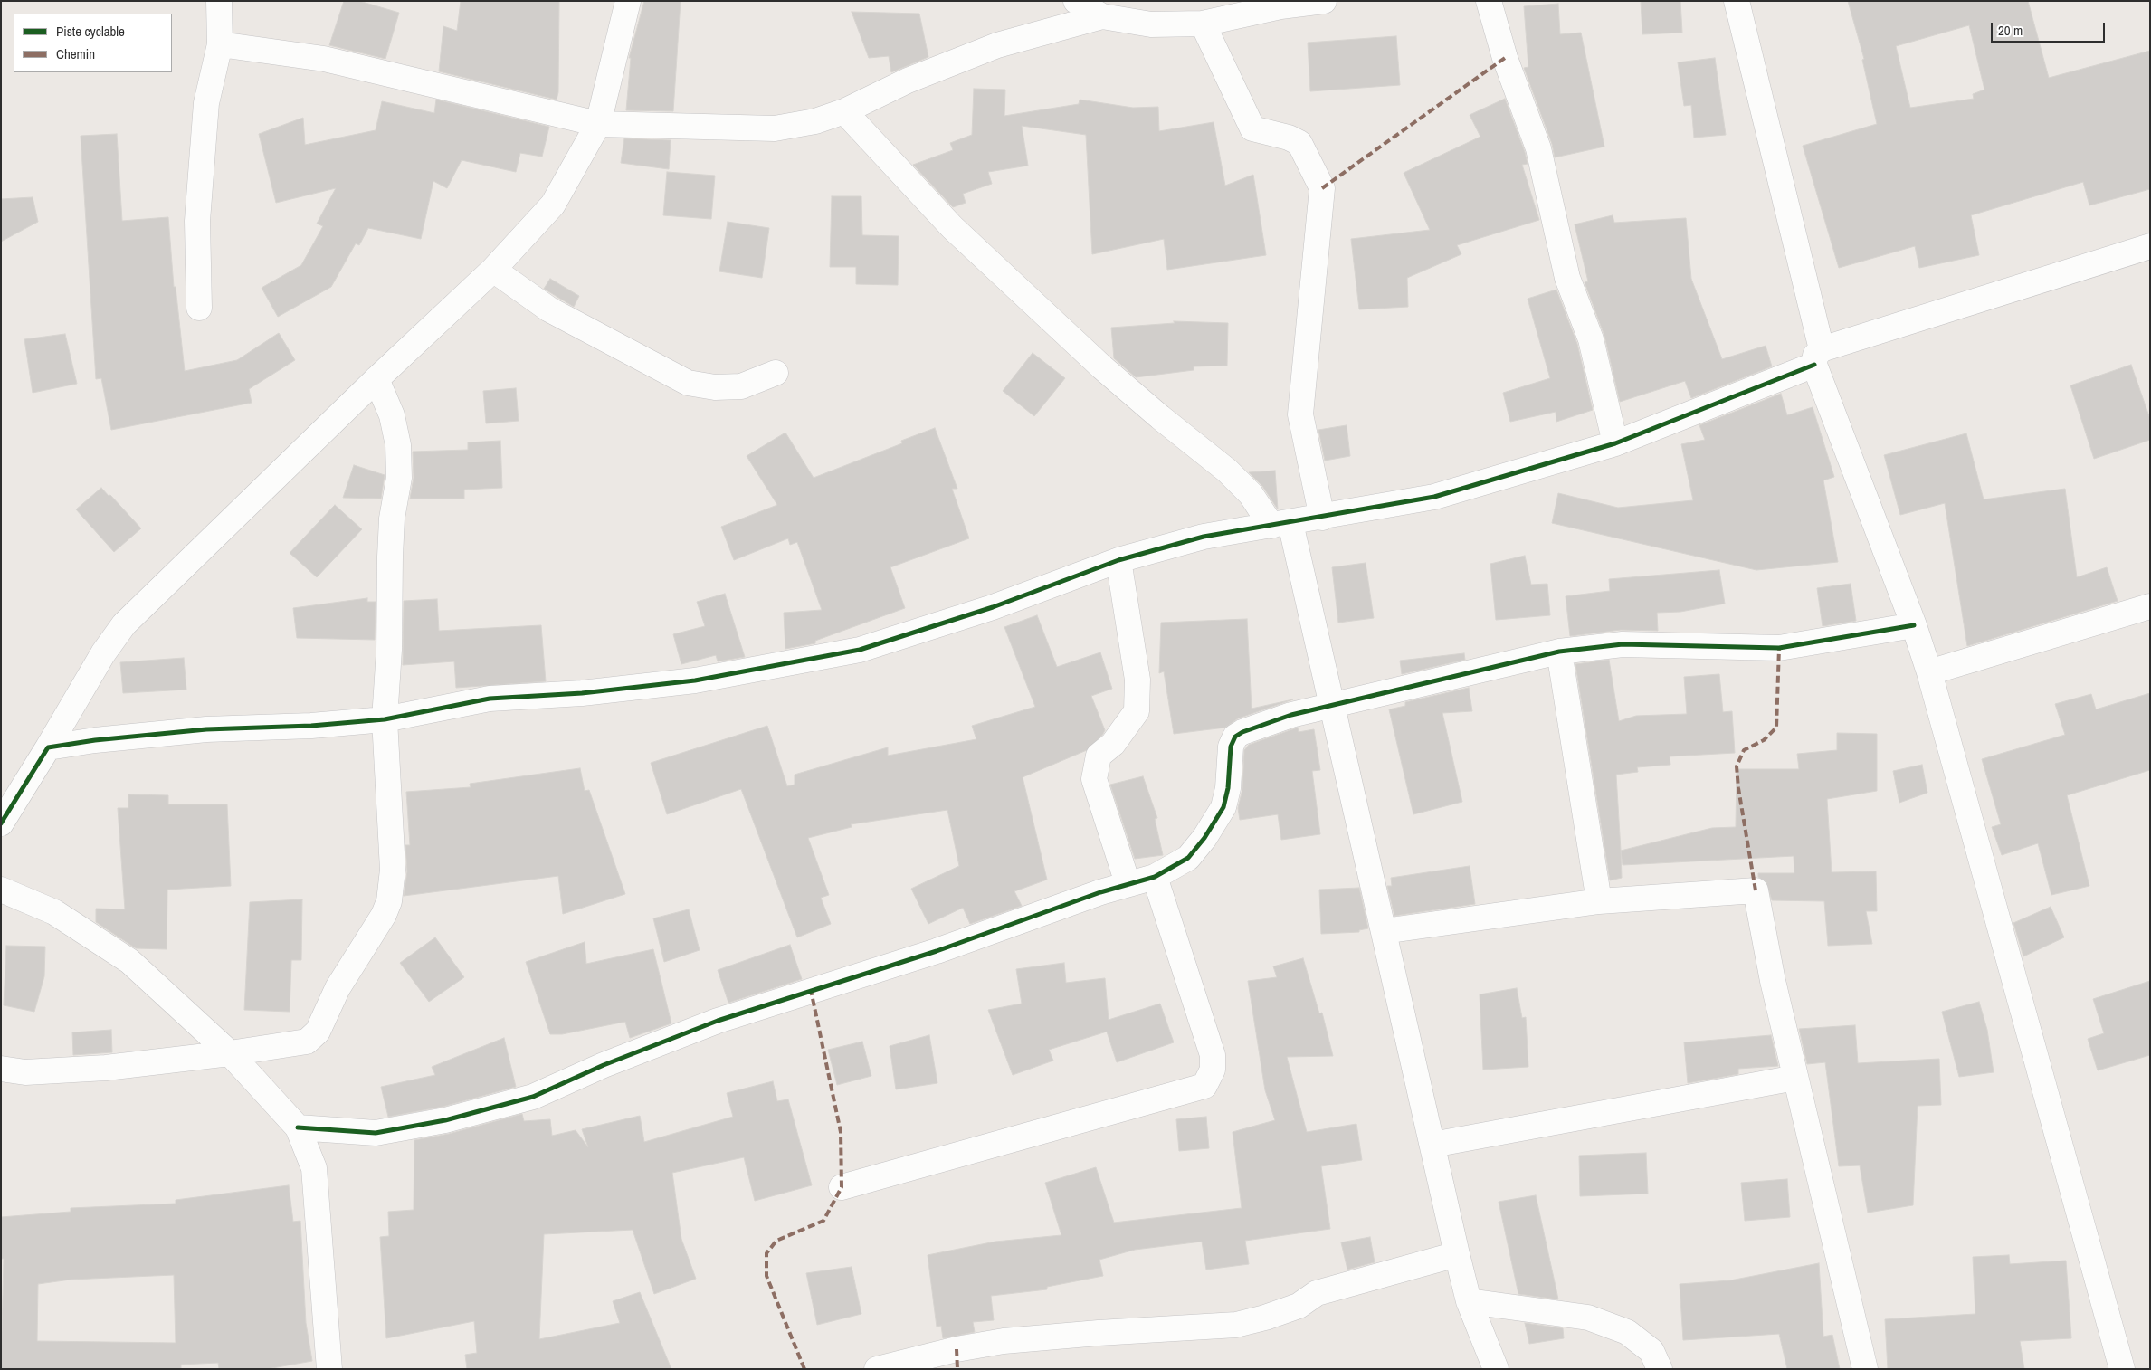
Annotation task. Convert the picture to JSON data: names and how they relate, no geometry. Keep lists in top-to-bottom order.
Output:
{
  "legend": ["Piste cyclable", "Chemin"],
  "scale_bar": "20 m"
}
